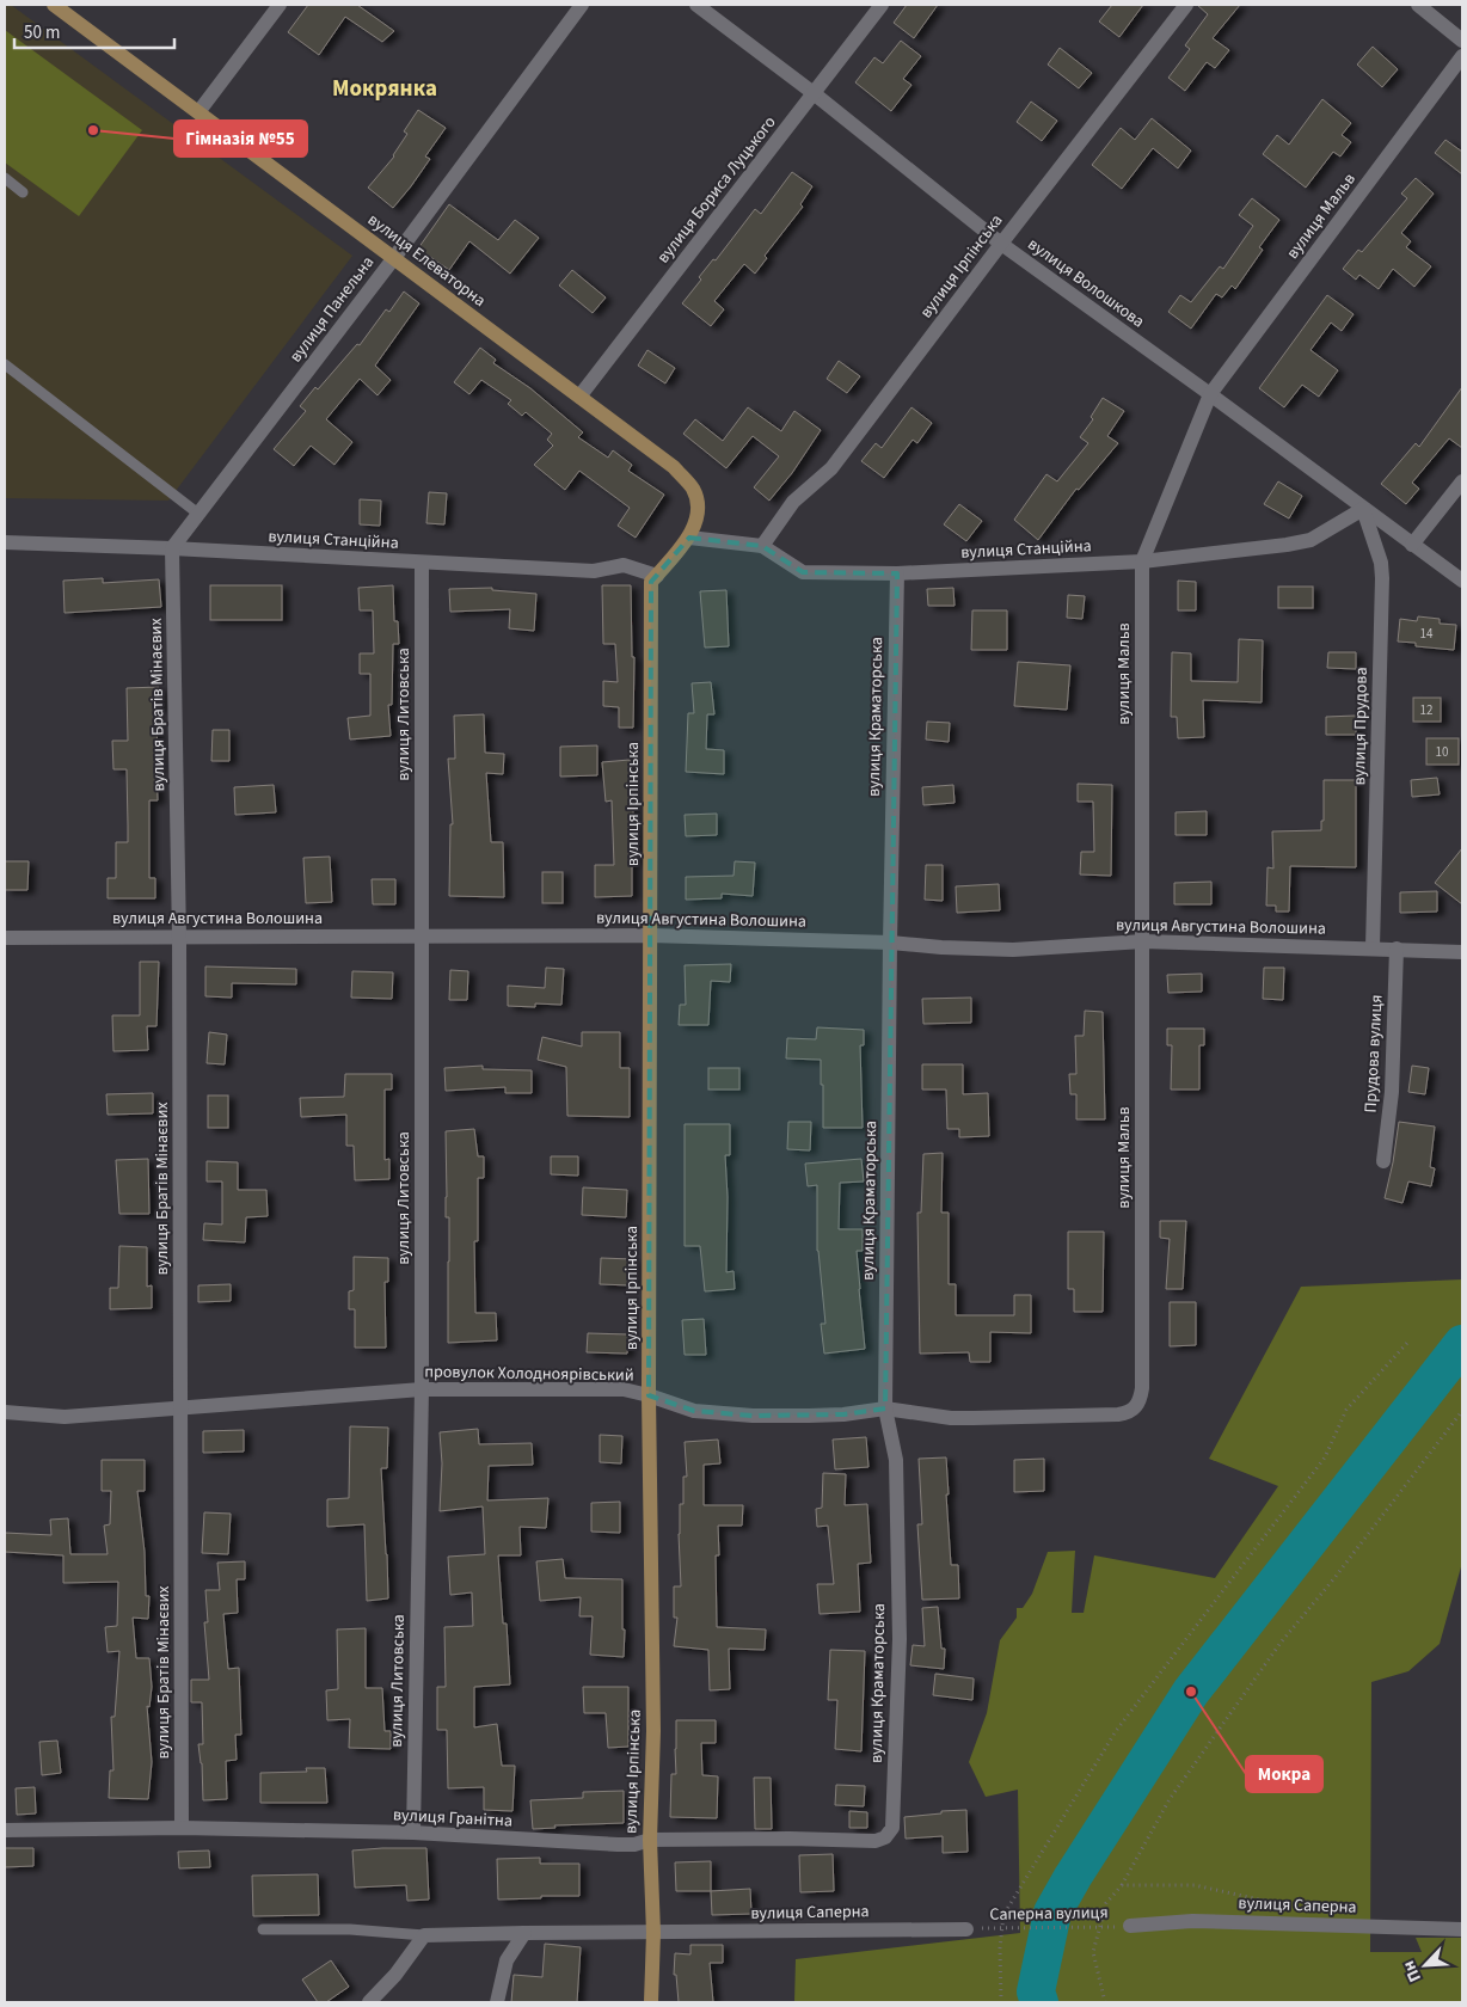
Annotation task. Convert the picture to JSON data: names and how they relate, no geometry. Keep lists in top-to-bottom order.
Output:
{
  "streets": {
    "street": [
      "вулиця Бориса Луцького",
      "вулиця Мальв",
      "вулиця Елеваторна",
      "вулиця Ірпінська",
      "вулиця Волошкова",
      "вулиця Панельна",
      "вулиця Станційна",
      "вулиця Братів Мінаєвих",
      "вулиця Литовська",
      "вулиця Краматорська",
      "вулиця Прудова",
      "вулиця Августина Волошина",
      "Прудова вулиця",
      "провулок Холодноярівський",
      "вулиця Гранітна",
      "вулиця Саперна"
    ],
    "path": ["Саперна вулиця"]
  },
  "crossings": [
    ["вулиця Бориса Луцького", "вулиця Елеваторна"],
    ["вулиця Бориса Луцького", "вулиця Волошкова"],
    ["вулиця Мальв", "вулиця Волошкова"],
    ["вулиця Мальв", "вулиця Станційна"],
    ["вулиця Мальв", "вулиця Августина Волошина"],
    ["вулиця Мальв", "провулок Холодноярівський"],
    ["вулиця Елеваторна", "вулиця Ірпінська"],
    ["вулиця Елеваторна", "вулиця Панельна"],
    ["вулиця Елеваторна", "вулиця Станційна"],
    ["вулиця Ірпінська", "вулиця Волошкова"],
    ["вулиця Ірпінська", "вулиця Станційна"],
    ["вулиця Ірпінська", "вулиця Августина Волошина"],
    ["вулиця Ірпінська", "провулок Холодноярівський"],
    ["вулиця Ірпінська", "вулиця Гранітна"],
    ["вулиця Ірпінська", "вулиця Саперна"],
    ["вулиця Волошкова", "вулиця Станційна"],
    ["вулиця Волошкова", "вулиця Прудова"],
    ["вулиця Панельна", "вулиця Станційна"],
    ["вулиця Панельна", "вулиця Братів Мінаєвих"],
    ["вулиця Станційна", "вулиця Братів Мінаєвих"],
    ["вулиця Станційна", "вулиця Литовська"],
    ["вулиця Станційна", "вулиця Краматорська"],
    ["вулиця Станційна", "вулиця Прудова"],
    ["вулиця Братів Мінаєвих", "вулиця Августина Волошина"],
    ["вулиця Братів Мінаєвих", "провулок Холодноярівський"],
    ["вулиця Братів Мінаєвих", "вулиця Гранітна"],
    ["вулиця Литовська", "вулиця Августина Волошина"],
    ["вулиця Литовська", "провулок Холодноярівський"],
    ["вулиця Литовська", "вулиця Гранітна"],
    ["вулиця Краматорська", "вулиця Августина Волошина"],
    ["вулиця Краматорська", "провулок Холодноярівський"],
    ["вулиця Краматорська", "вулиця Гранітна"],
    ["вулиця Прудова", "вулиця Августина Волошина"],
    ["вулиця Августина Волошина", "Прудова вулиця"],
    ["вулиця Саперна", "Саперна вулиця"]
  ],
  "districts": ["Мокрянка"],
  "places": ["Гімназія №55", "Мокра"],
  "house_numbers": ["14", "12", "10"],
  "scale_bar": "50 m",
  "north": "bottom left"
}
